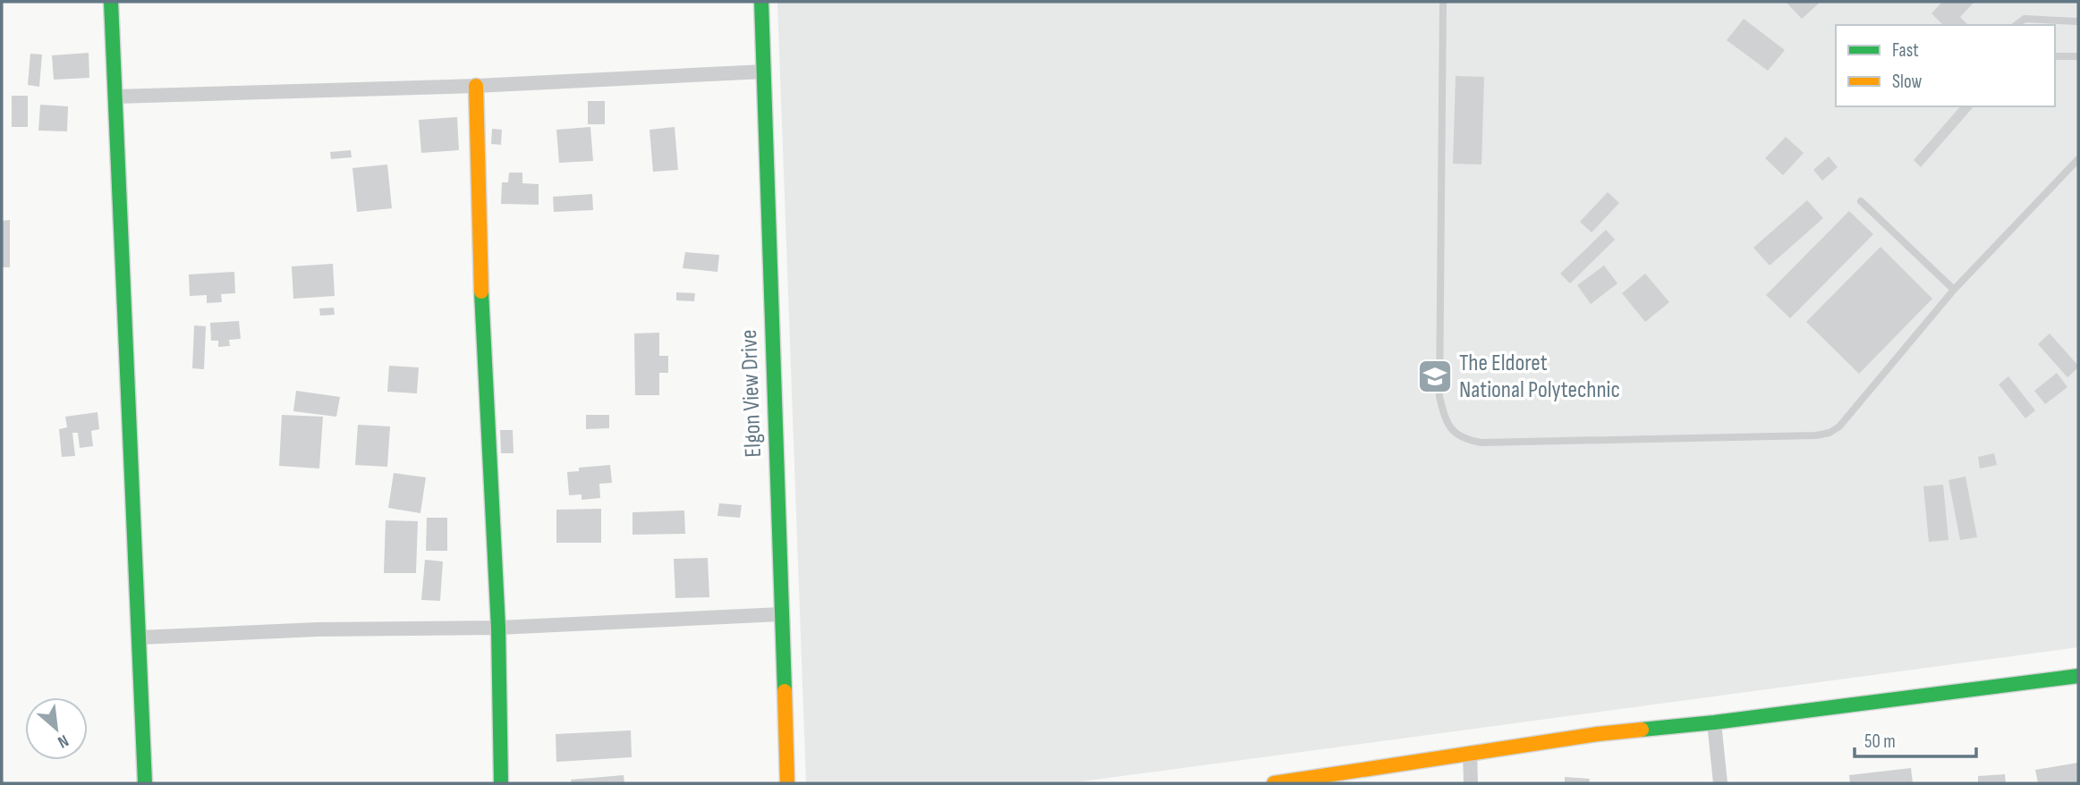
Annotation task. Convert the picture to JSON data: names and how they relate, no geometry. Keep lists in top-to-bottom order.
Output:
{
  "streets": {
    "street": ["Elgon View Drive"]
  },
  "places": {
    "school or university": ["The Eldoret National Polytechnic"]
  },
  "legend": ["Fast", "Slow"],
  "scale_bar": "50 m",
  "north": "bottom right"
}
